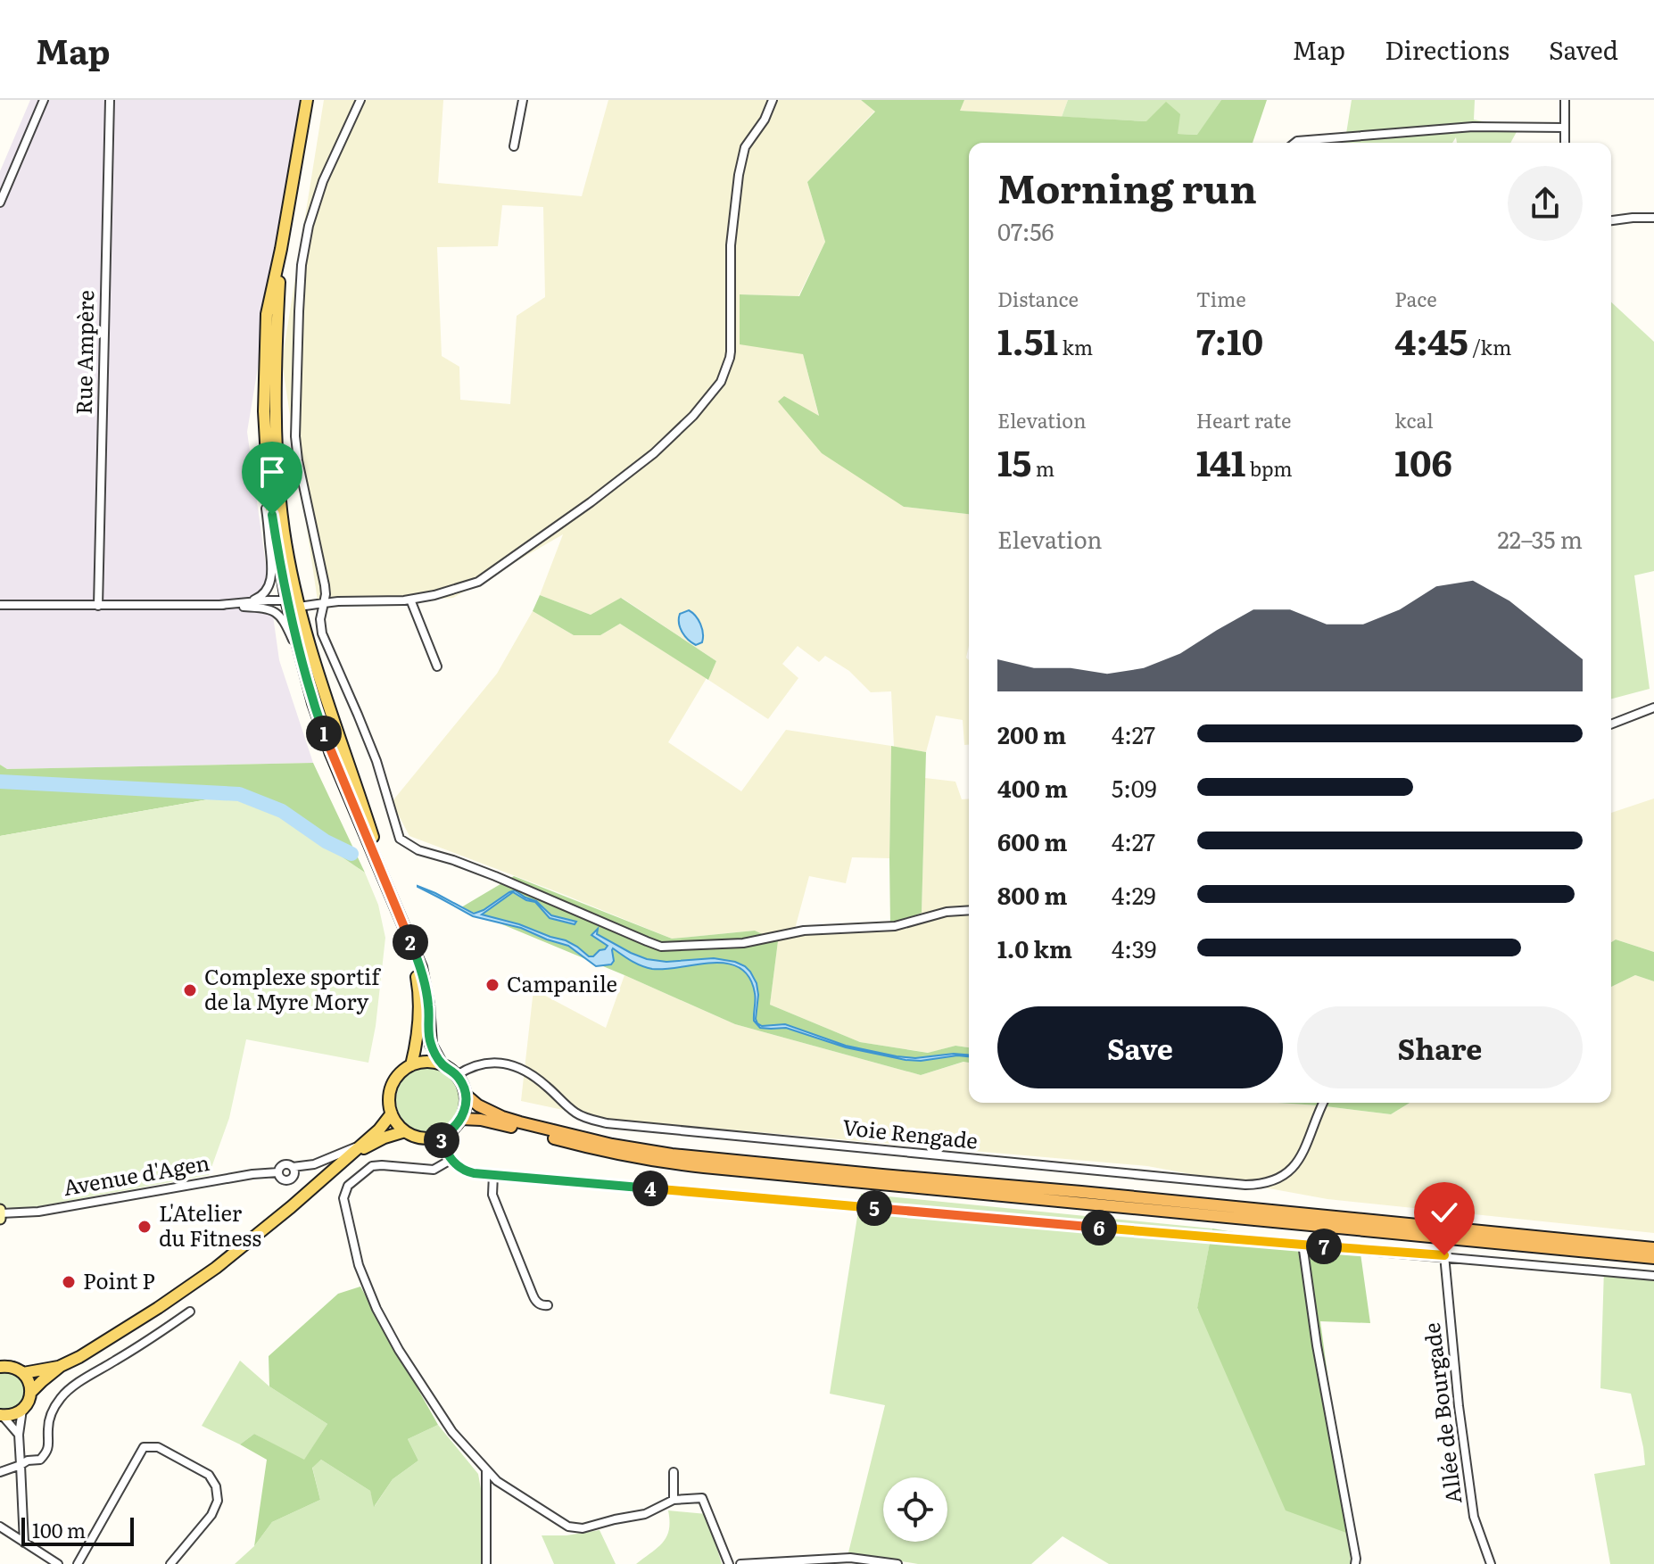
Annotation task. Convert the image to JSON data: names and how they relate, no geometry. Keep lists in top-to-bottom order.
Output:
{
  "streets": {
    "street": [
      "Rue Ampère",
      "Voie Rengade",
      "Avenue d'Agen",
      "Allée de Bourgade"
    ]
  },
  "places": [
    "Campanile",
    "Complexe sportif de la Myre Mory",
    "L'Atelier du Fitness",
    "Point P"
  ],
  "scale_bar": "100 m",
  "page": {
    "header": "Map",
    "nav": ["Map", "Directions", "Saved"],
    "heading": ["Morning run", "07:56"],
    "stats": [
      ["Distance", "1.51 km"],
      ["Time", "7:10"],
      ["Pace", "4:45 /km"],
      ["Elevation", "15 m"],
      ["Heart rate", "141 bpm"],
      ["kcal", "106"]
    ],
    "chart": ["Elevation", "22–35 m"],
    "list": [
      {
        "name": "200 m",
        "note": "4:27"
      },
      {
        "name": "400 m",
        "note": "5:09"
      },
      {
        "name": "600 m",
        "note": "4:27"
      },
      {
        "name": "800 m",
        "note": "4:29"
      },
      {
        "name": "1.0 km",
        "note": "4:39"
      }
    ],
    "pins": [
      "1",
      "2",
      "3",
      "4",
      "5",
      "6",
      "7"
    ],
    "buttons": ["Save", "Share"],
    "scale": "100 m"
  }
}
